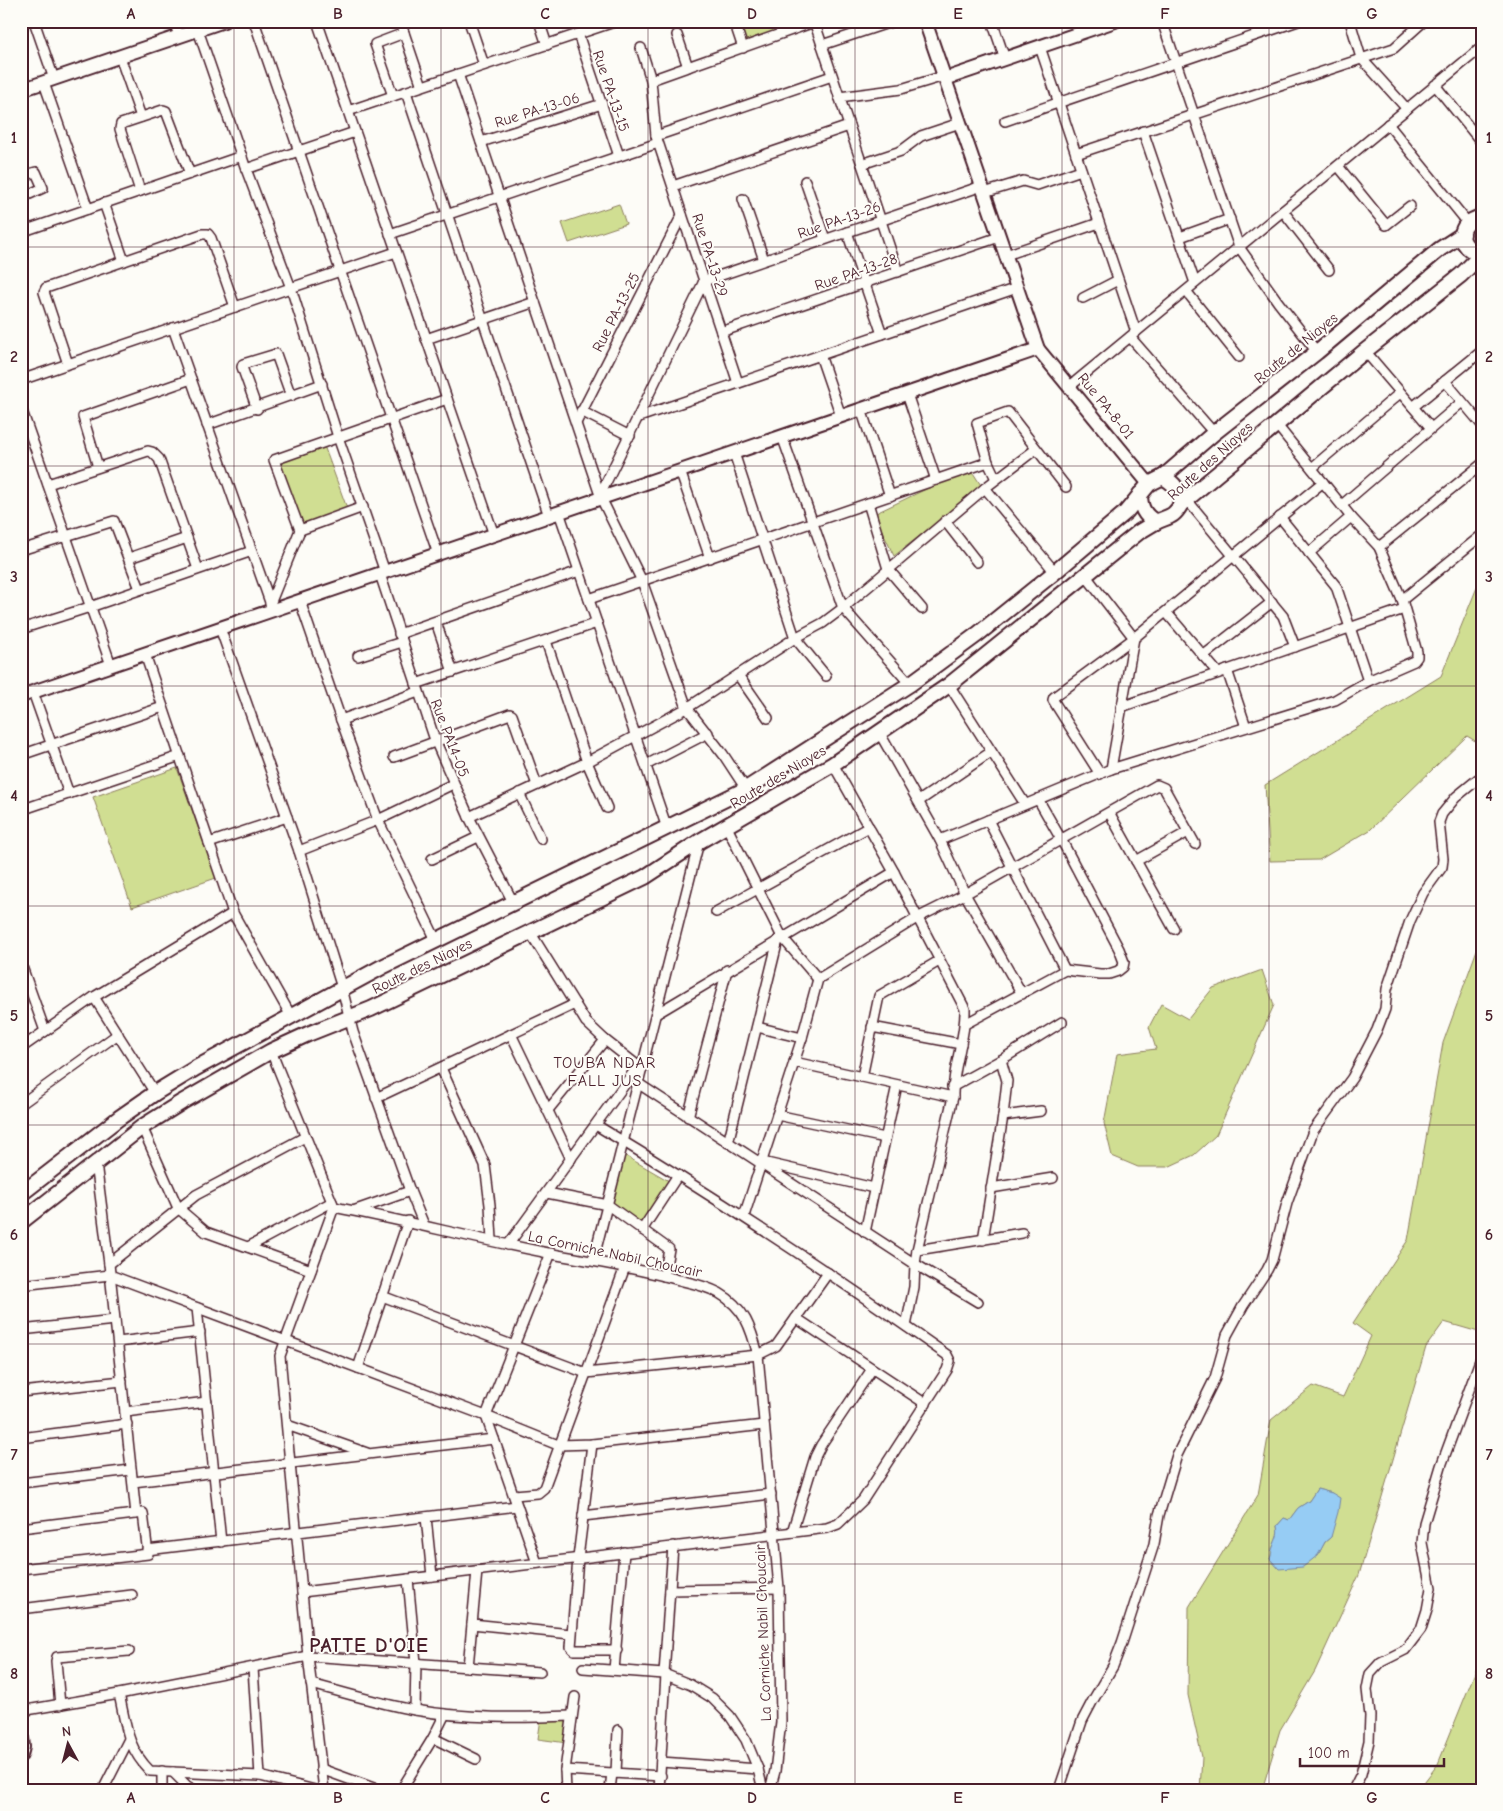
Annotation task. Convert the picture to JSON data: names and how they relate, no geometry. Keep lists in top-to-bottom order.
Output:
{
  "streets": {
    "main road": ["Route de Niayes", "Route des Niayes"],
    "street": [
      "Rue PA-13-15",
      "Rue PA-13-06",
      "Rue PA-13-26",
      "Rue PA-13-29",
      "Rue PA-13-28",
      "Rue PA-13-25",
      "Rue PA-8-01",
      "Rue PA14-05",
      "La Corniche Nabil Choucair"
    ]
  },
  "crossings": [
    ["Rue PA-13-15", "Rue PA-13-06"],
    ["Rue PA-13-26", "Rue PA-13-29"],
    ["Rue PA-13-29", "Rue PA-13-28"],
    ["Rue PA-13-29", "Rue PA-13-25"],
    ["Route de Niayes", "Rue PA-8-01"],
    ["Route de Niayes", "Route des Niayes"],
    ["Rue PA-8-01", "Route des Niayes"],
    ["Route des Niayes", "Rue PA14-05"]
  ],
  "districts": ["TOUBA NDAR FALL JUS", "PATTE D'OIE"],
  "scale_bar": "100 m",
  "north": "top",
  "grid": {
    "columns": [
      "A",
      "B",
      "C",
      "D",
      "E",
      "F",
      "G"
    ],
    "rows": [
      "1",
      "2",
      "3",
      "4",
      "5",
      "6",
      "7",
      "8"
    ]
  }
}
